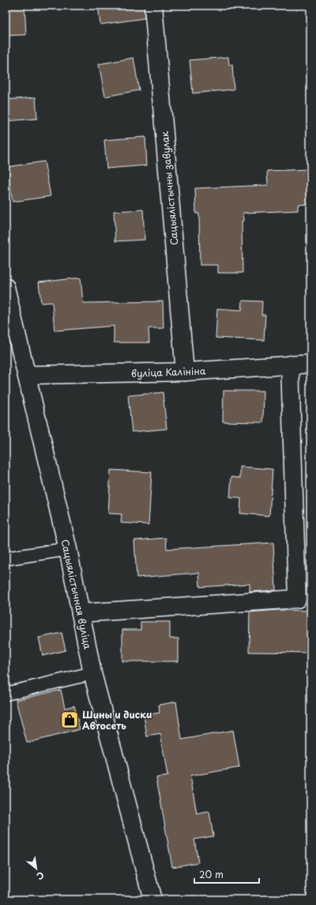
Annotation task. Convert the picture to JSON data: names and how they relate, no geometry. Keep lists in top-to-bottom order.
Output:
{
  "streets": {
    "street": ["Сацыялістычны завулак", "вуліца Калініна", "Сацыялістычная вуліца"]
  },
  "crossings": [
    ["Сацыялістычны завулак", "вуліца Калініна"],
    ["вуліца Калініна", "Сацыялістычная вуліца"]
  ],
  "places": {
    "shop": ["Шины и диски Автосеть"]
  },
  "scale_bar": "20 m",
  "north": "bottom right"
}
